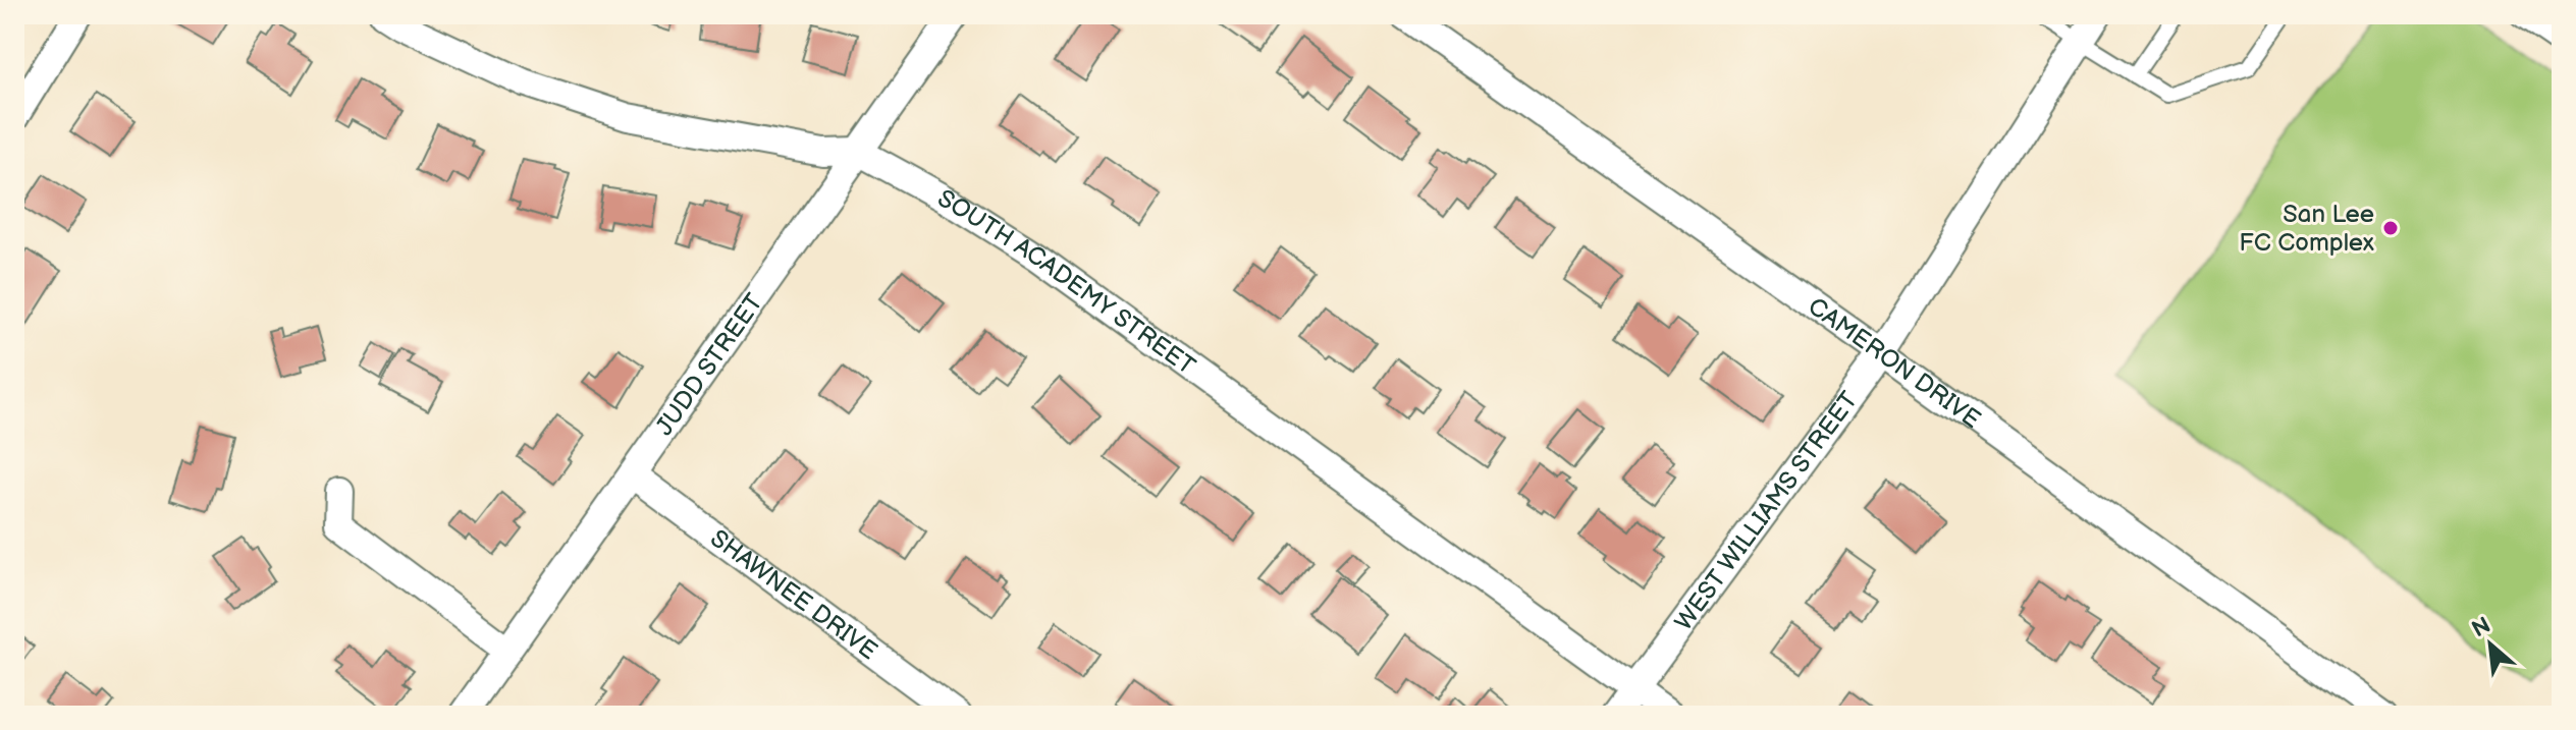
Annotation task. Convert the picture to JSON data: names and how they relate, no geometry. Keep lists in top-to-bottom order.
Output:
{
  "streets": {
    "street": [
      "SOUTH ACADEMY STREET",
      "CAMERON DRIVE",
      "JUDD STREET",
      "WEST WILLIAMS STREET",
      "SHAWNEE DRIVE"
    ]
  },
  "crossings": [
    ["SOUTH ACADEMY STREET", "JUDD STREET"],
    ["SOUTH ACADEMY STREET", "WEST WILLIAMS STREET"],
    ["CAMERON DRIVE", "WEST WILLIAMS STREET"],
    ["JUDD STREET", "SHAWNEE DRIVE"]
  ],
  "places": ["San Lee FC Complex"],
  "north": "top left"
}
